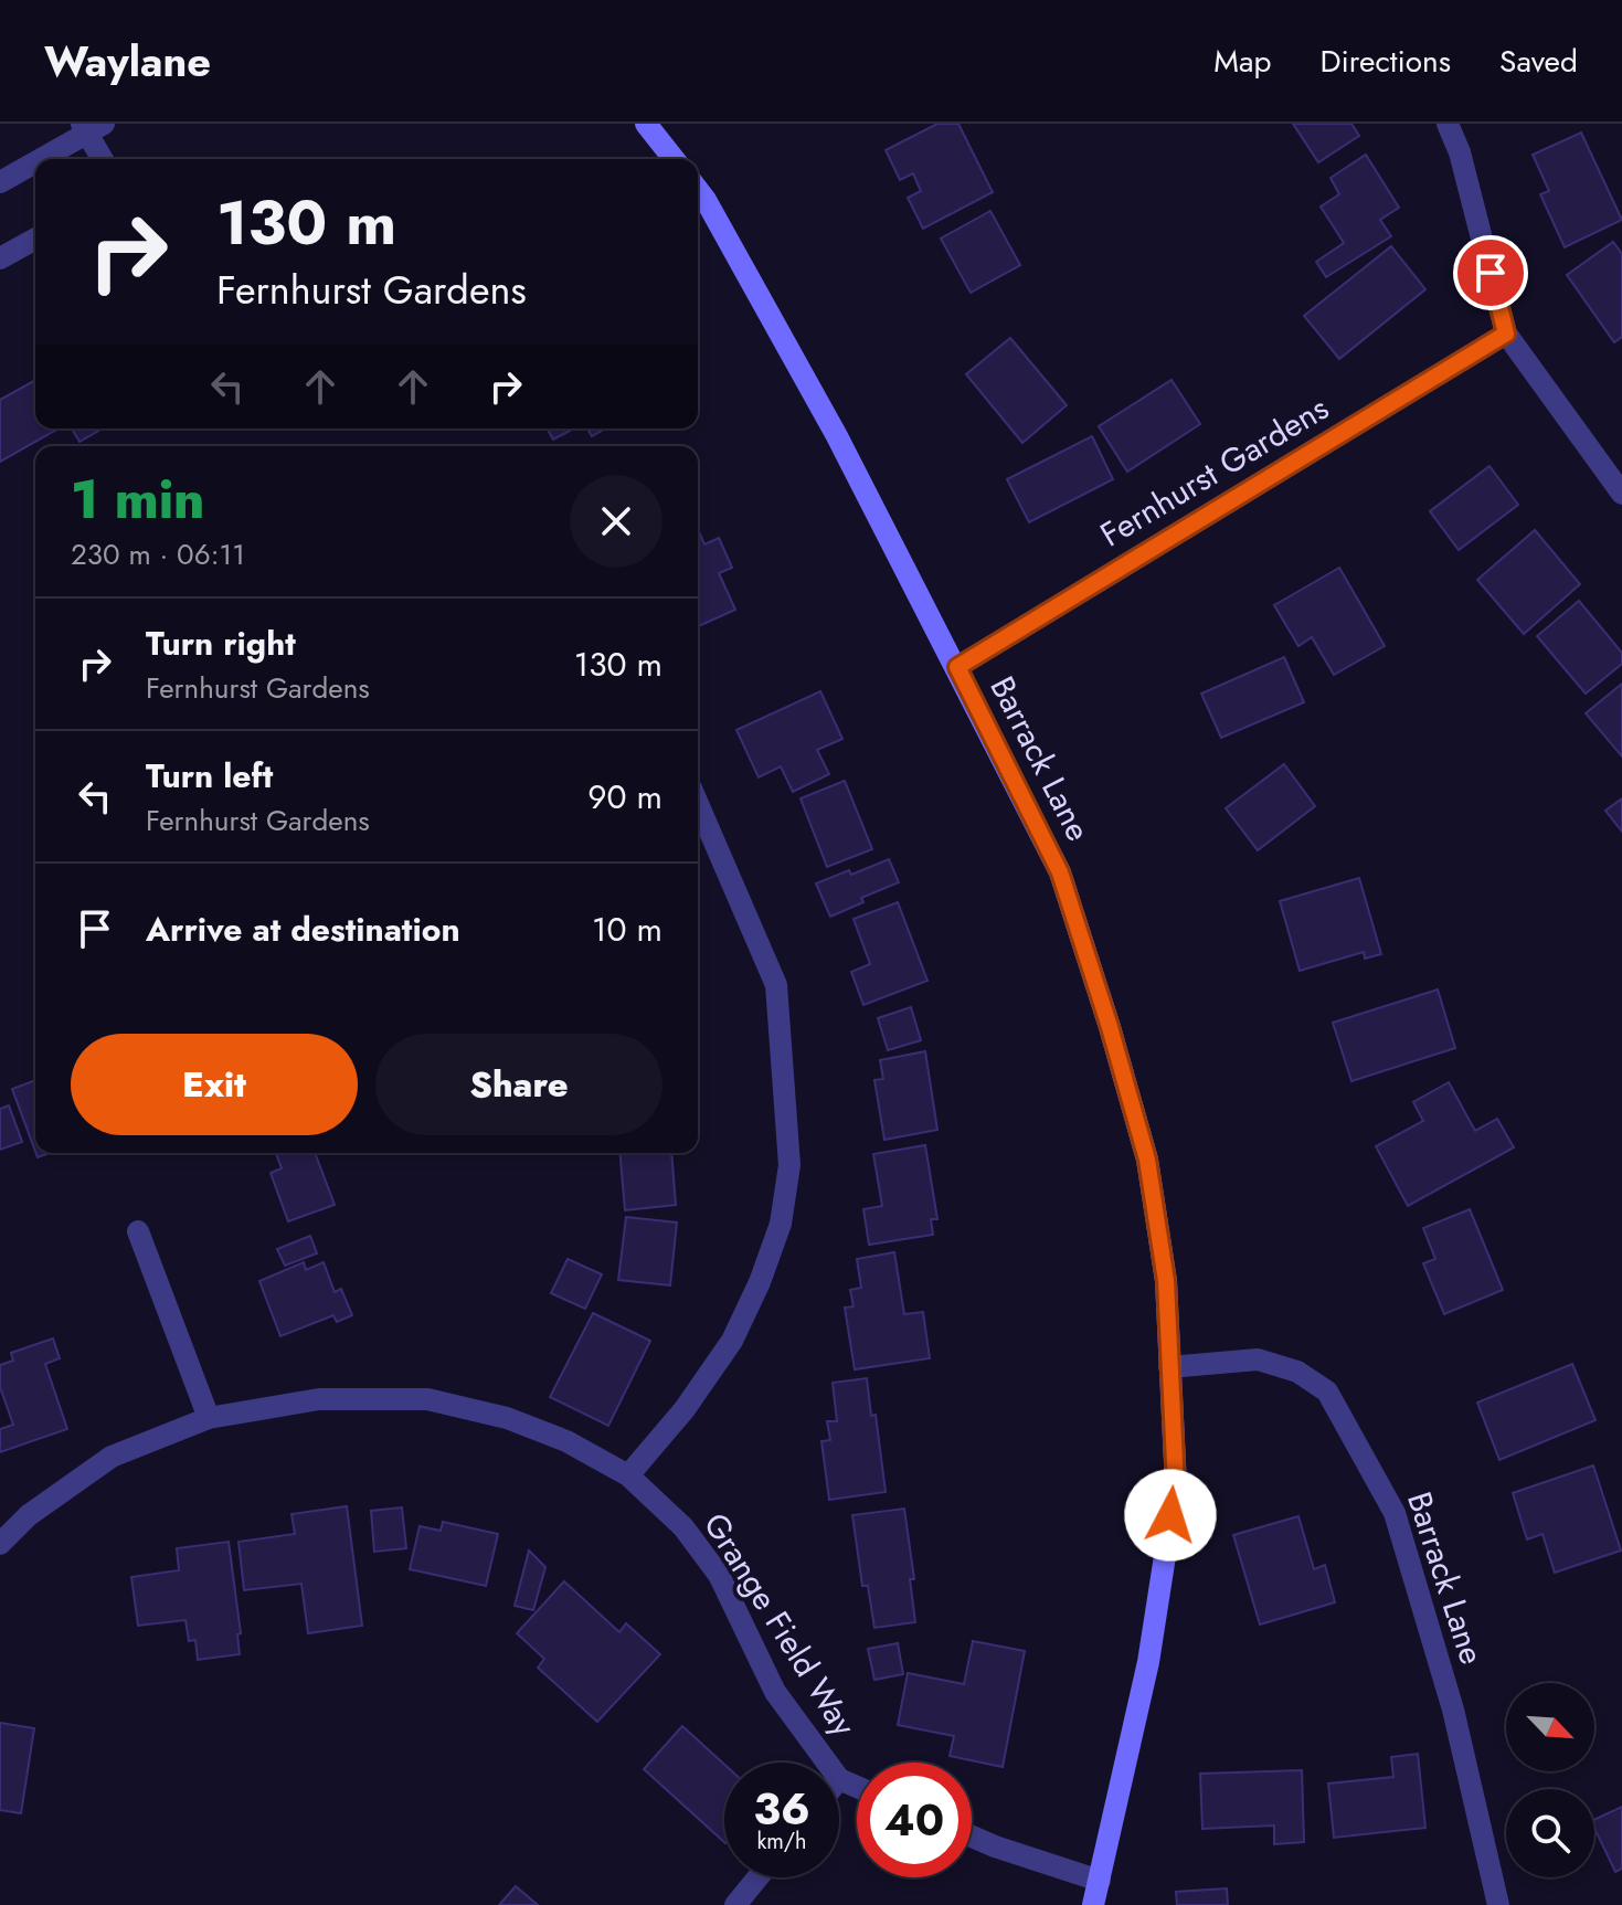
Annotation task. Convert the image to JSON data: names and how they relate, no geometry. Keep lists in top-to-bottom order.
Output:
{
  "streets": {
    "street": ["Fernhurst Gardens", "Barrack Lane", "Grange Field Way"]
  },
  "crossings": [
    ["Fernhurst Gardens", "Barrack Lane"]
  ],
  "north": "bottom right",
  "page": {
    "header": "Waylane",
    "nav": ["Map", "Directions", "Saved"],
    "turn": ["130 m", "Fernhurst Gardens"],
    "heading": ["1 min", "230 m · 06:11"],
    "list": [
      {
        "name": "Turn right",
        "note": "Fernhurst Gardens",
        "value": "130 m"
      },
      {
        "name": "Turn left",
        "note": "Fernhurst Gardens",
        "value": "90 m"
      },
      {
        "name": "Arrive at destination",
        "value": "10 m"
      }
    ],
    "buttons": ["Exit", "Share"],
    "speed": "36 km/h",
    "limit": "40"
  }
}
